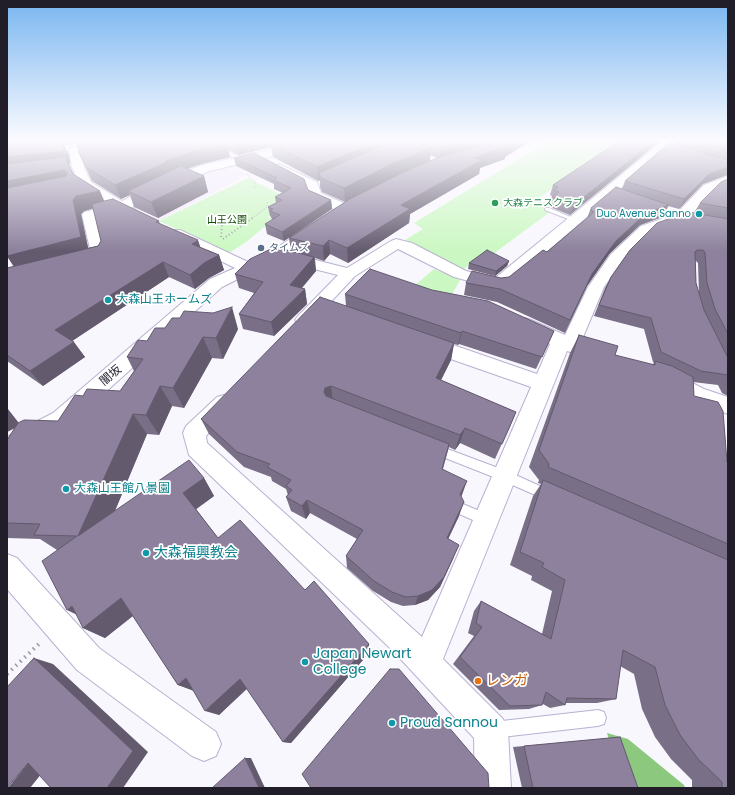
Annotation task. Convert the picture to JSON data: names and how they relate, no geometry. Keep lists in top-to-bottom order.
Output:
{
  "streets": {
    "street": ["闇坂"]
  },
  "parks": ["山王公園"],
  "places": [
    "大森テニスクラブ",
    "Duo Avenue Sanno",
    "タイムズ",
    "大森山王ホームズ",
    "大森山王館八景園",
    "大森福興教会",
    "Japan Newart College",
    "レンガ",
    "Proud Sannou"
  ]
}
